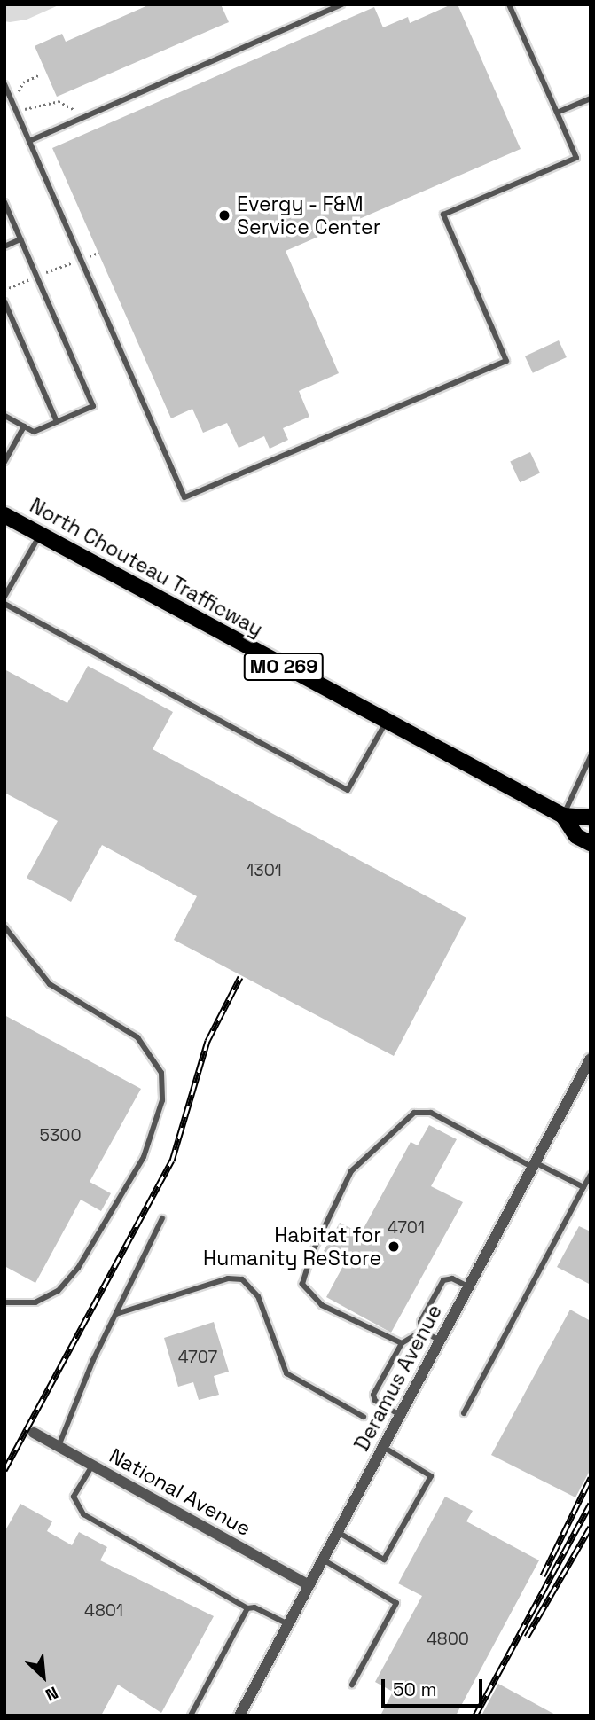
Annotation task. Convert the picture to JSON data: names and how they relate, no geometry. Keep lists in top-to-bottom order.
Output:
{
  "streets": {
    "main road": ["North Chouteau Trafficway", "MO 269"],
    "street": ["Deramus Avenue", "National Avenue"]
  },
  "crossings": [
    ["Deramus Avenue", "National Avenue"]
  ],
  "places": ["Evergy - F&M Service Center", "Habitat for Humanity ReStore"],
  "house_numbers": [
    "1301",
    "5300",
    "4701",
    "4707",
    "4801",
    "4800"
  ],
  "scale_bar": "50 m",
  "north": "bottom right"
}
